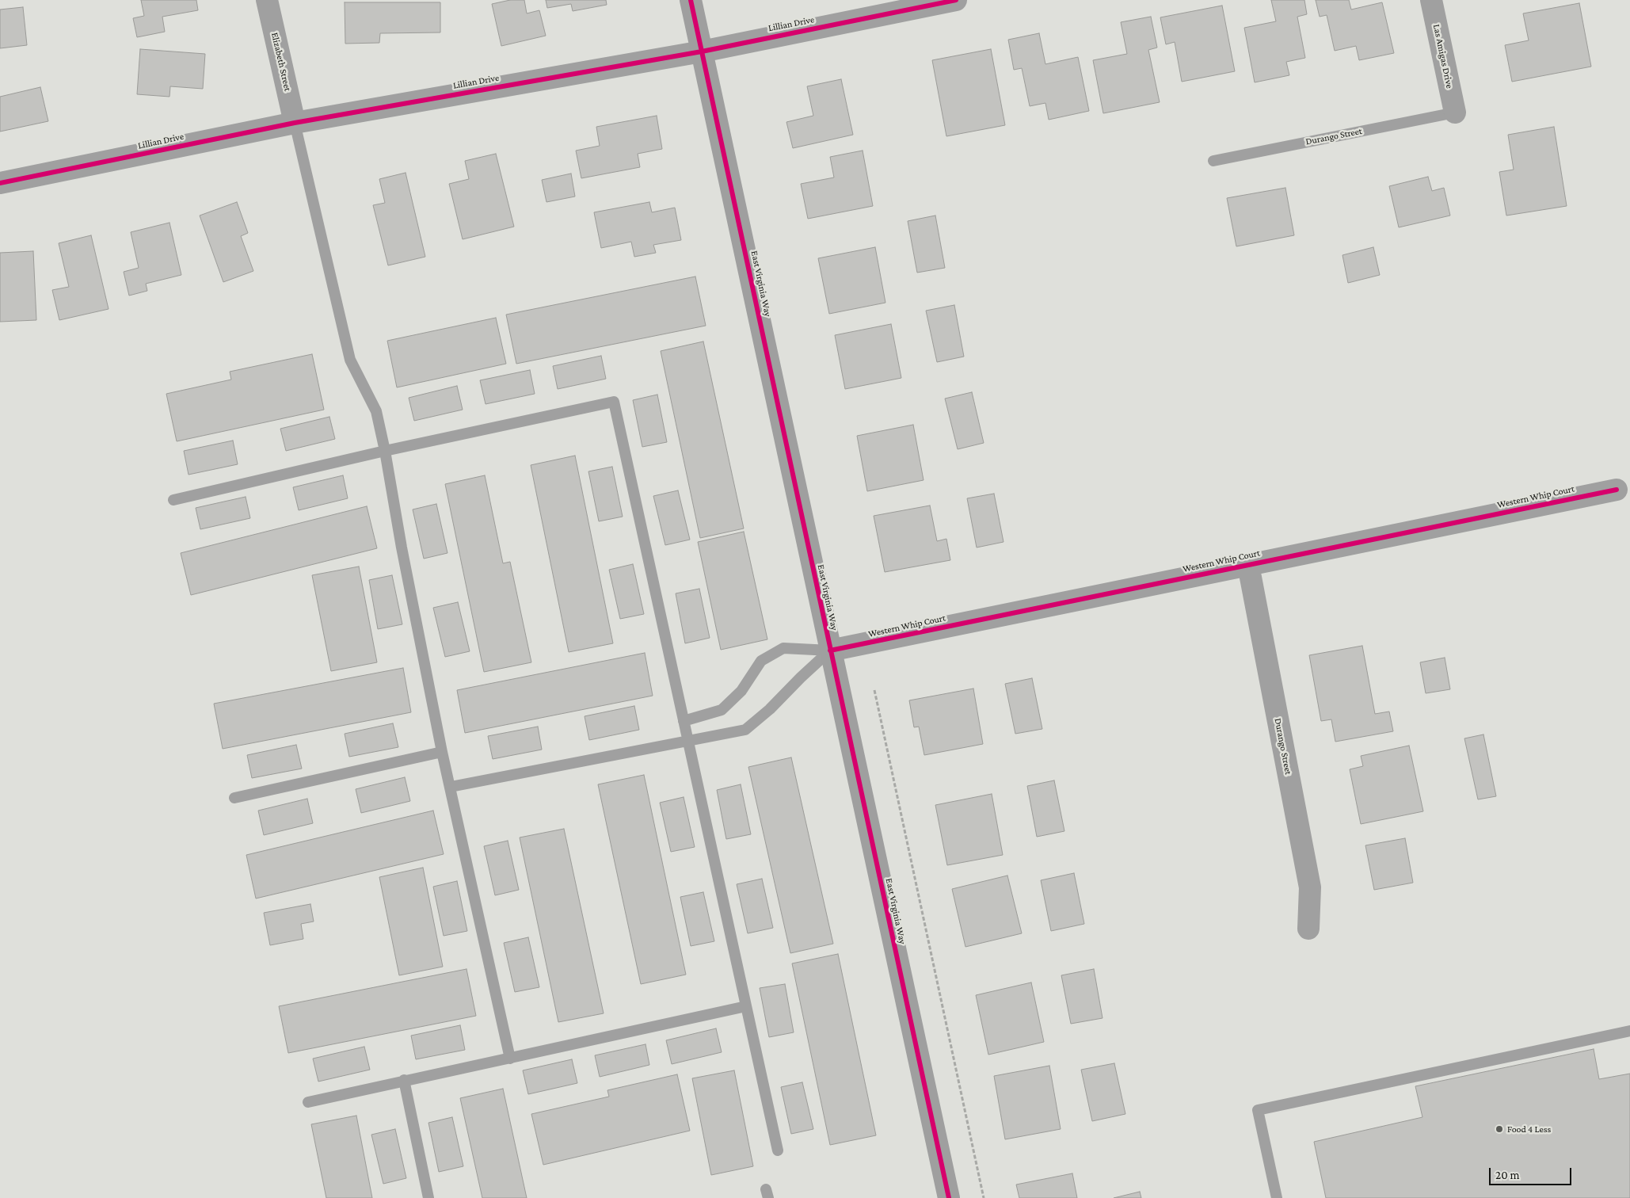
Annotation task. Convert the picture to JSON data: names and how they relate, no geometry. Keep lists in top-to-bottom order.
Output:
{
  "streets": {
    "street": [
      "Lillian Drive",
      "Las Amigas Drive",
      "Elizabeth Street",
      "Durango Street",
      "East Virginia Way",
      "Western Whip Court"
    ]
  },
  "crossings": [
    ["Lillian Drive", "Elizabeth Street"],
    ["Lillian Drive", "East Virginia Way"],
    ["Las Amigas Drive", "Durango Street"],
    ["Durango Street", "Western Whip Court"],
    ["East Virginia Way", "Western Whip Court"]
  ],
  "places": ["Food 4 Less"],
  "scale_bar": "20 m"
}
